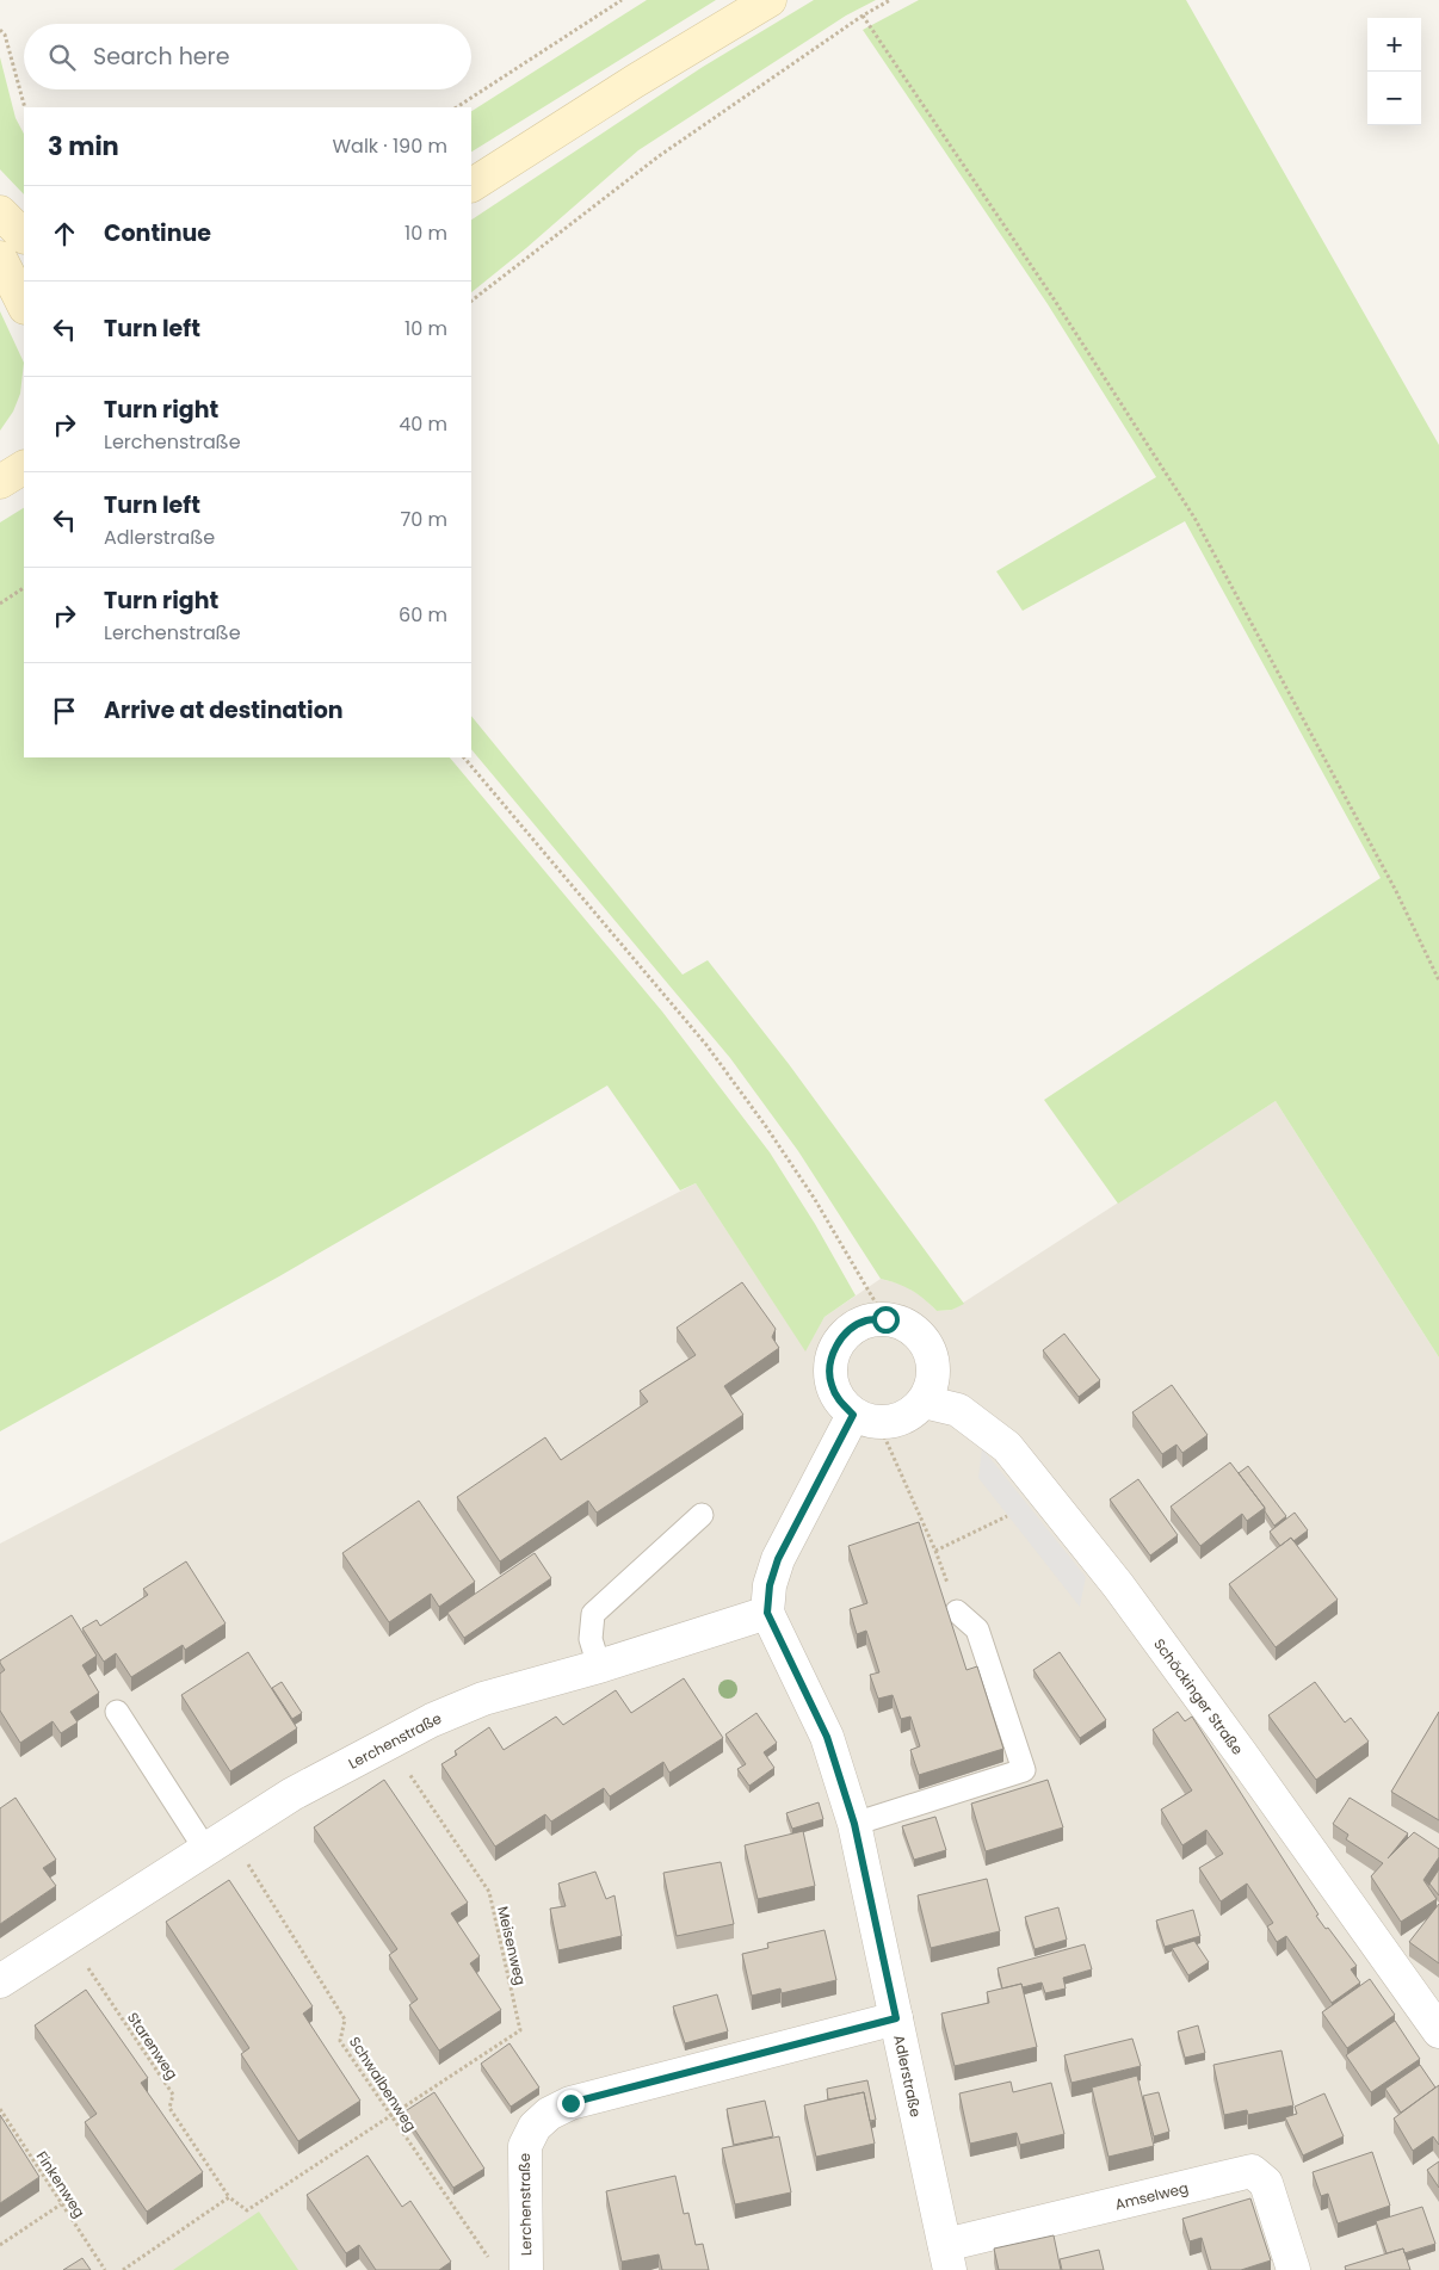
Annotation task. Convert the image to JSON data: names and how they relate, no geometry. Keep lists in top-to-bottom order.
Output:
{
  "streets": {
    "street": [
      "Schöckinger Straße",
      "Lerchenstraße",
      "Adlerstraße",
      "Amselweg"
    ],
    "path": [
      "Meisenweg",
      "Starenweg",
      "Schwalbenweg",
      "Finkenweg"
    ]
  },
  "crossings": [
    ["Lerchenstraße", "Meisenweg"],
    ["Lerchenstraße", "Starenweg"],
    ["Lerchenstraße", "Adlerstraße"],
    ["Lerchenstraße", "Schwalbenweg"],
    ["Meisenweg", "Schwalbenweg"],
    ["Adlerstraße", "Amselweg"]
  ],
  "page": {
    "map_buttons": ["+", "−"],
    "search": "Search here",
    "heading": ["3 min", "Walk · 190 m"],
    "list": [
      ["Continue", "10 m"],
      ["Turn left", "10 m"],
      ["Turn right", "Lerchenstraße", "40 m"],
      ["Turn left", "Adlerstraße", "70 m"],
      ["Turn right", "Lerchenstraße", "60 m"],
      "Arrive at destination"
    ]
  }
}
